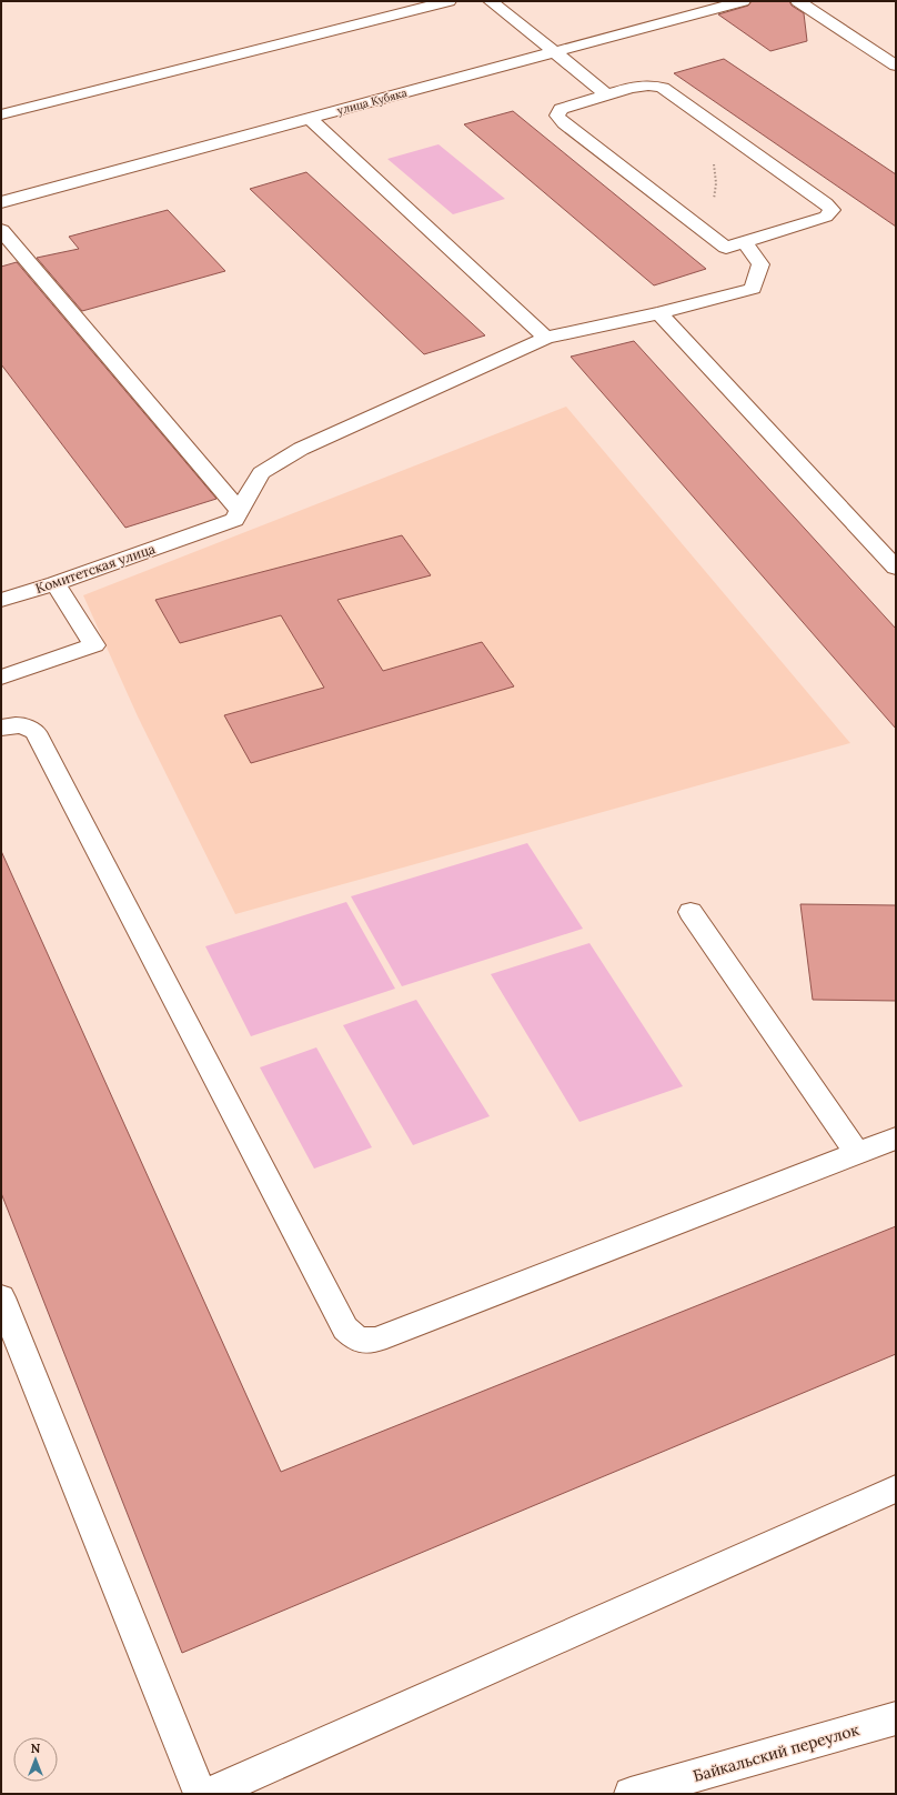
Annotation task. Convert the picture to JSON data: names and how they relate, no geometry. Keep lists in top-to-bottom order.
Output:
{
  "streets": {
    "street": ["улица Кубяка", "Комитетская улица", "Байкальский переулок"]
  },
  "north": "top"
}
